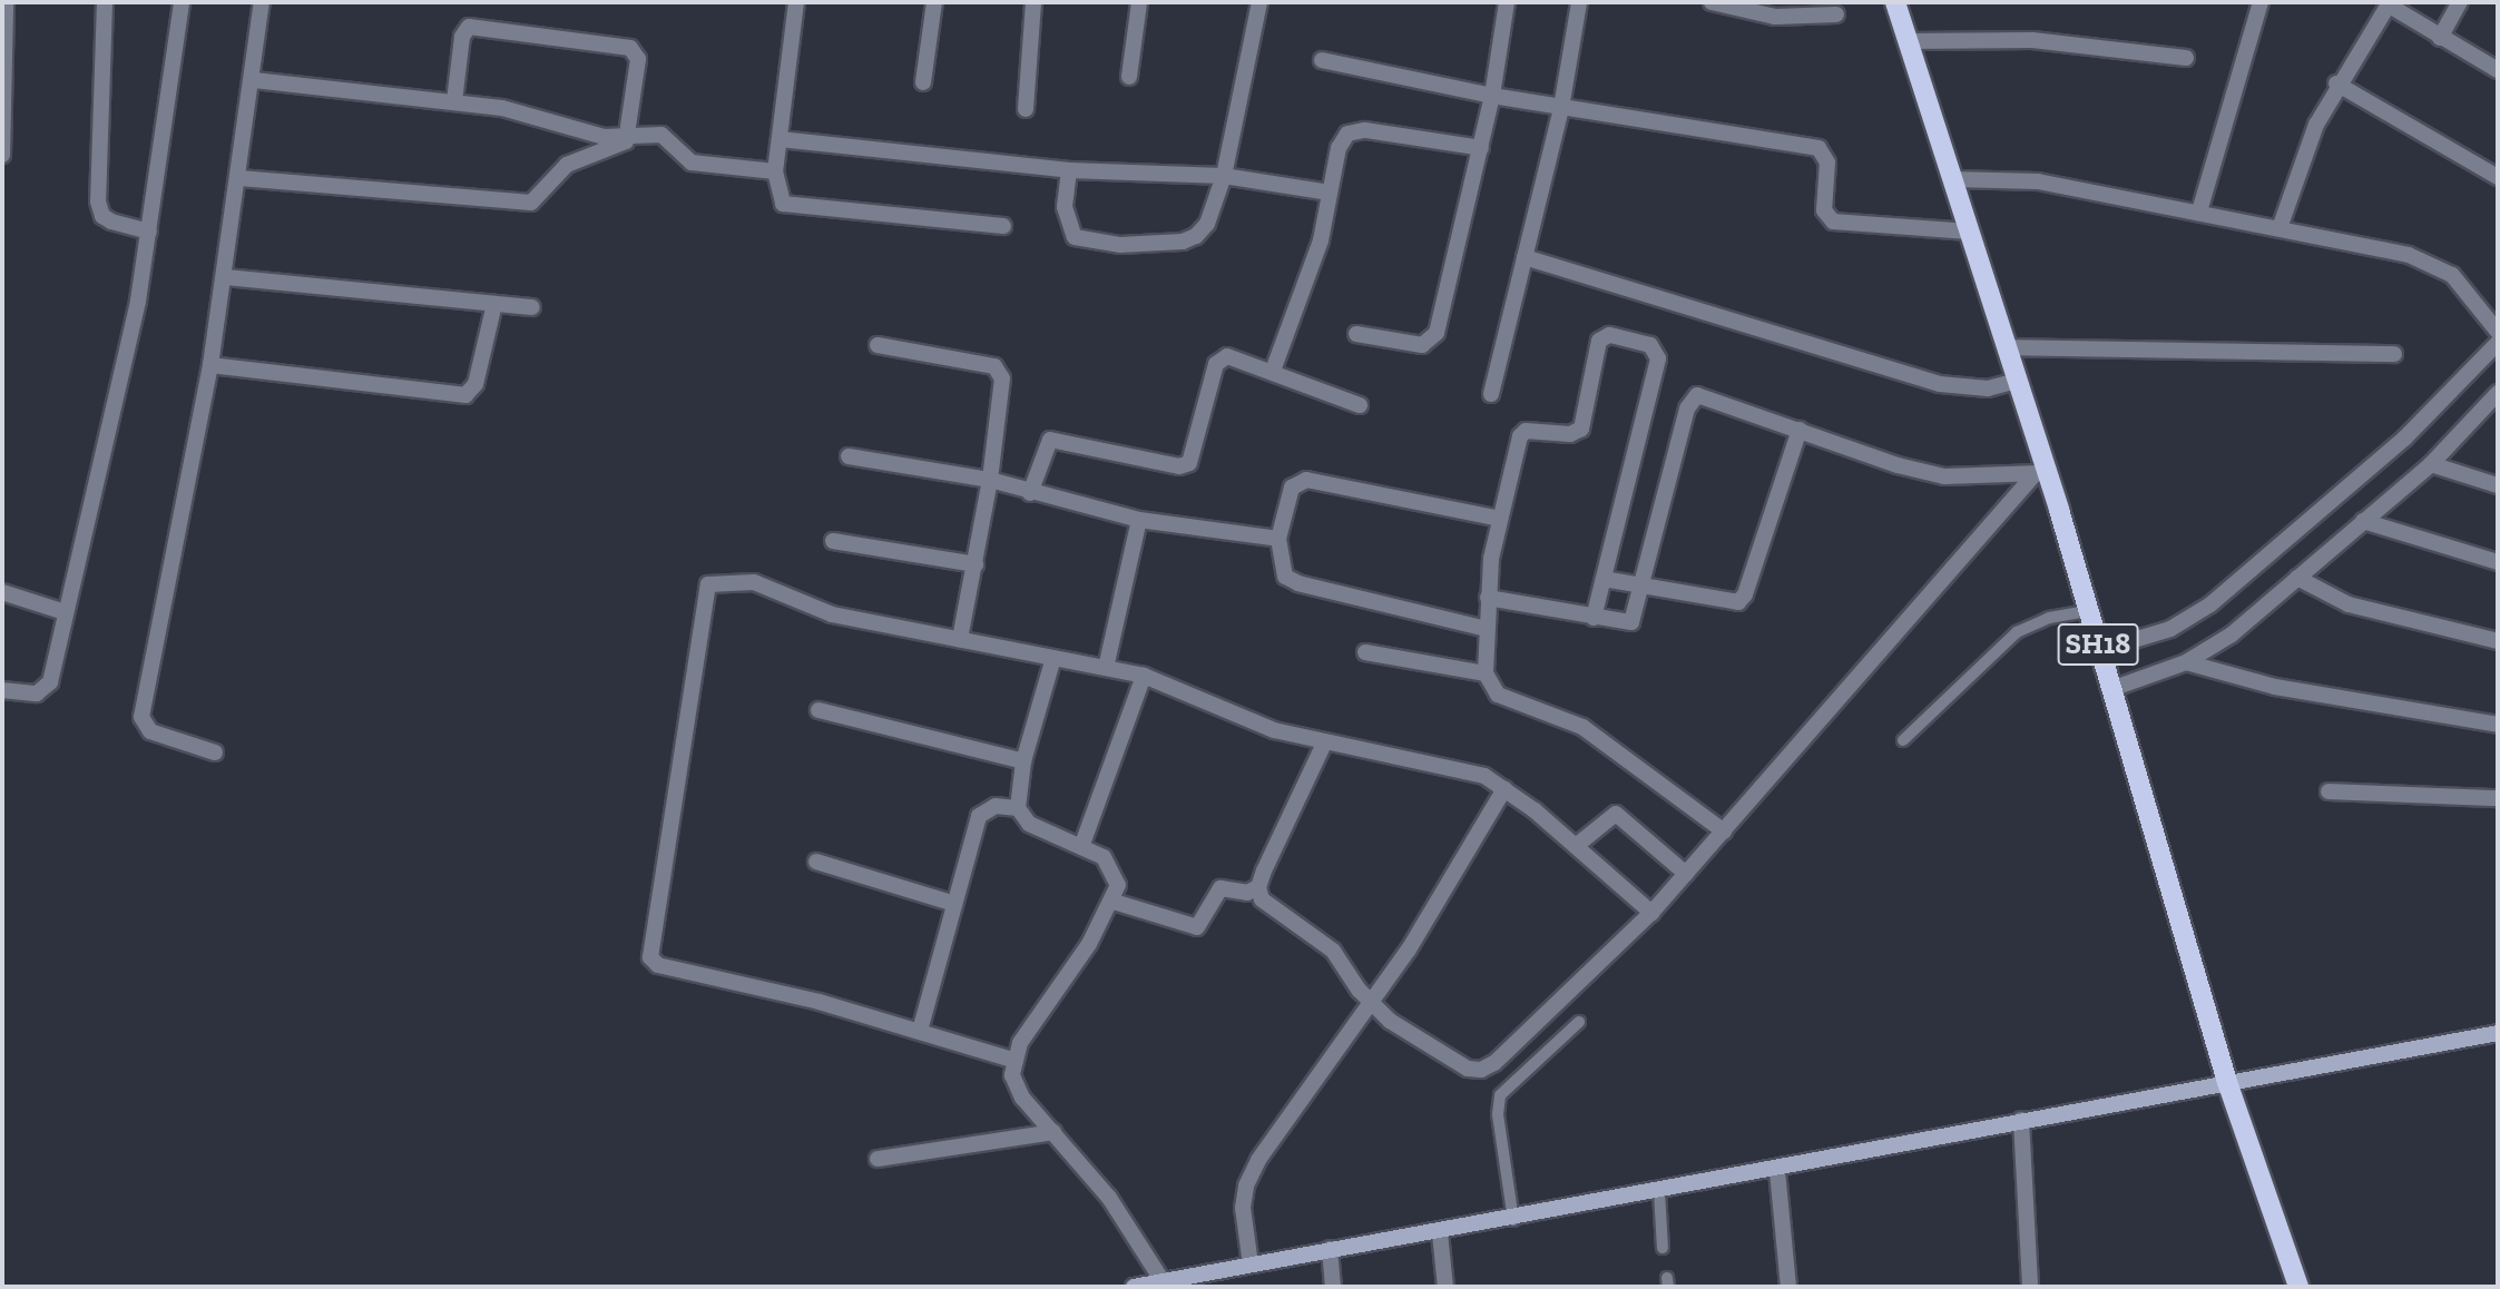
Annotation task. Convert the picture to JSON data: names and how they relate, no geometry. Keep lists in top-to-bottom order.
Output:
{
  "streets": {
    "main road": ["SH18"]
  }
}
